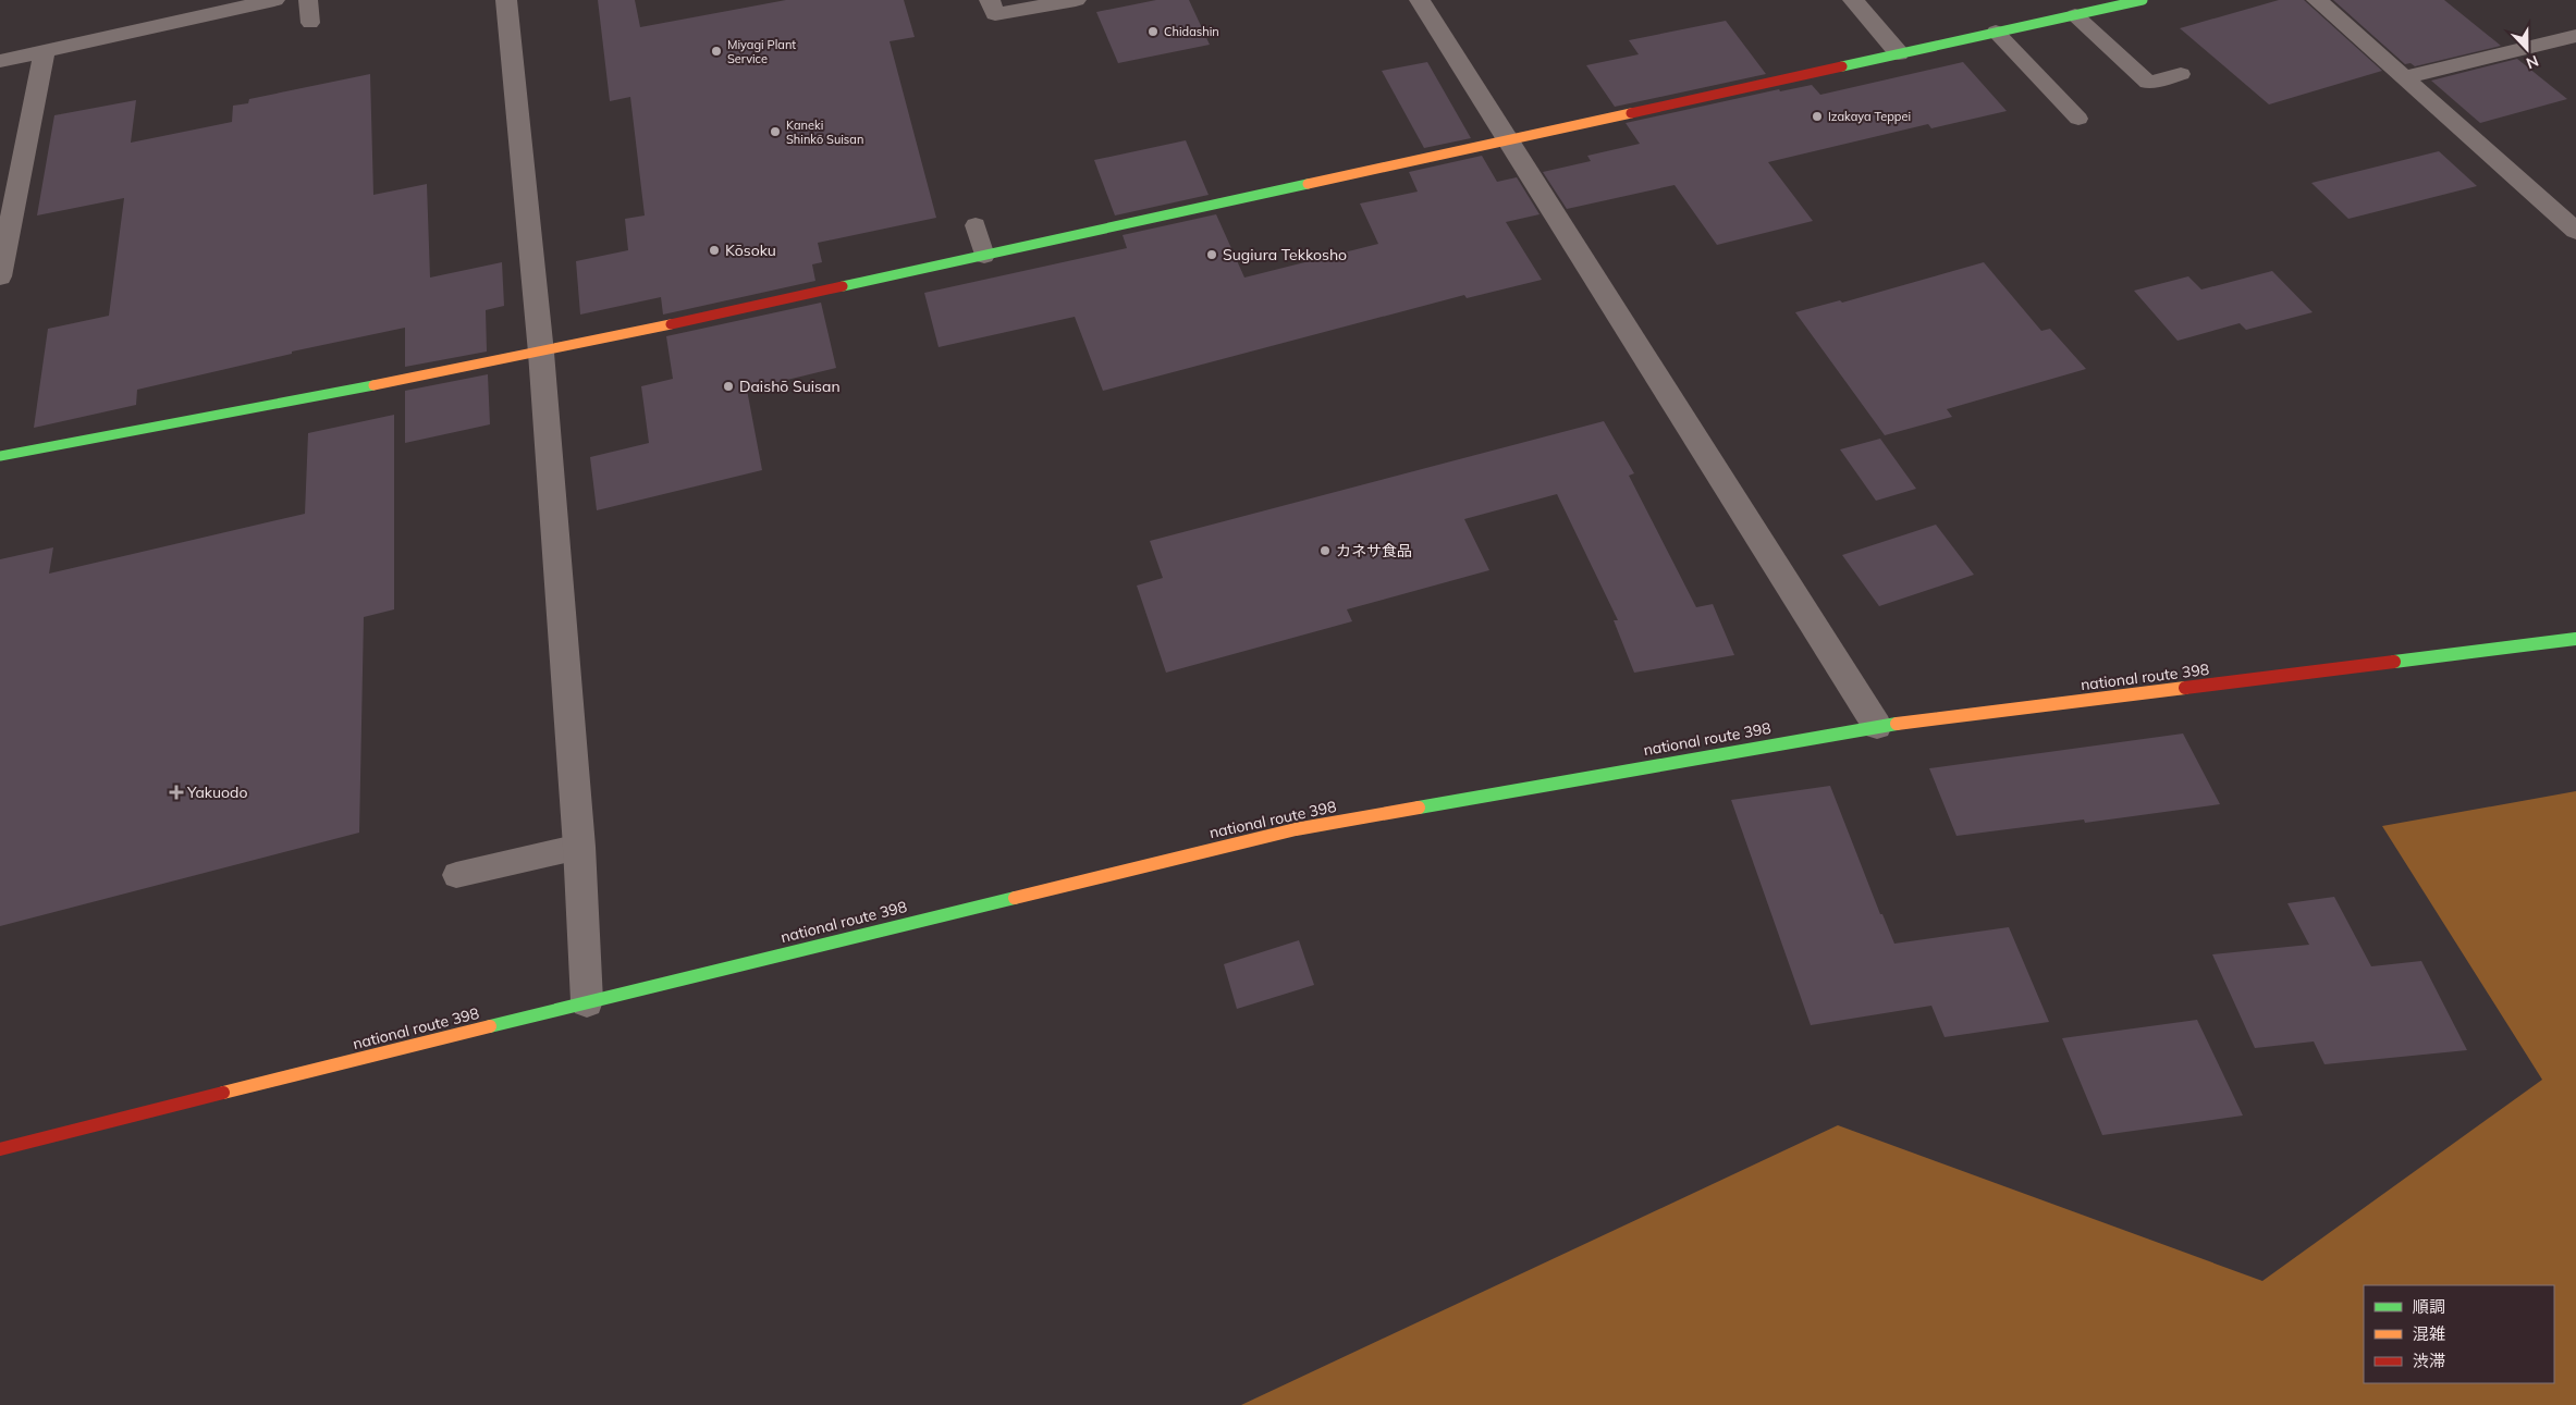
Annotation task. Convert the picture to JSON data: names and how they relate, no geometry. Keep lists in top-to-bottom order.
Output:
{
  "streets": {
    "main road": ["national route 398"]
  },
  "places": {
    "other": [
      "Chidashin",
      "Miyagi Plant Service",
      "Izakaya Teppei",
      "Kaneki Shinkō Suisan",
      "Kōsoku",
      "Sugiura Tekkosho",
      "Daishō Suisan",
      "カネサ食品"
    ],
    "health": ["Yakuodo"]
  },
  "legend": ["順調", "混雑", "渋滞"],
  "north": "bottom"
}
